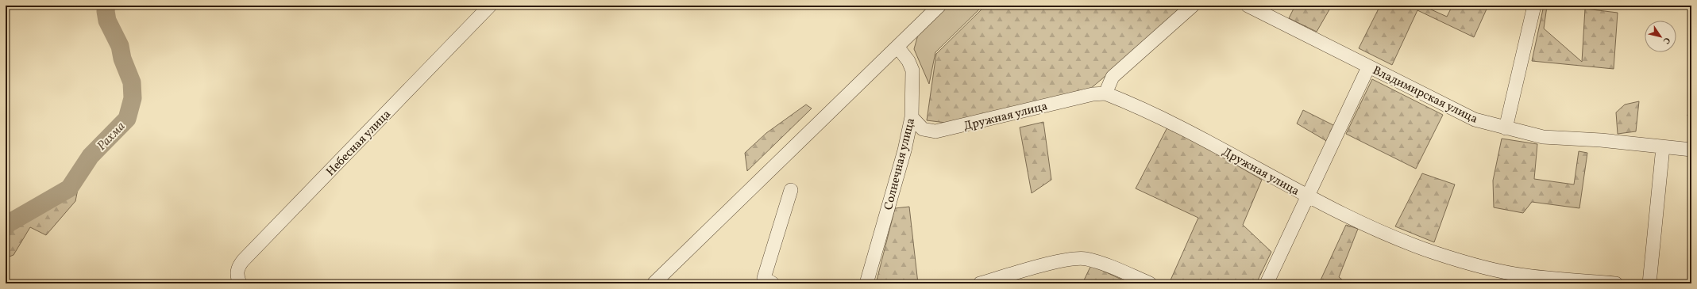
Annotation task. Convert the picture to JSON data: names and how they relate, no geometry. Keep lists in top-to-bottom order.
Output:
{
  "streets": {
    "street": [
      "Владимирская улица",
      "Дружная улица",
      "Небесная улица",
      "Солнечная улица"
    ]
  },
  "crossings": [
    ["Дружная улица", "Солнечная улица"]
  ],
  "water": ["Рахма"],
  "north": "bottom right"
}
